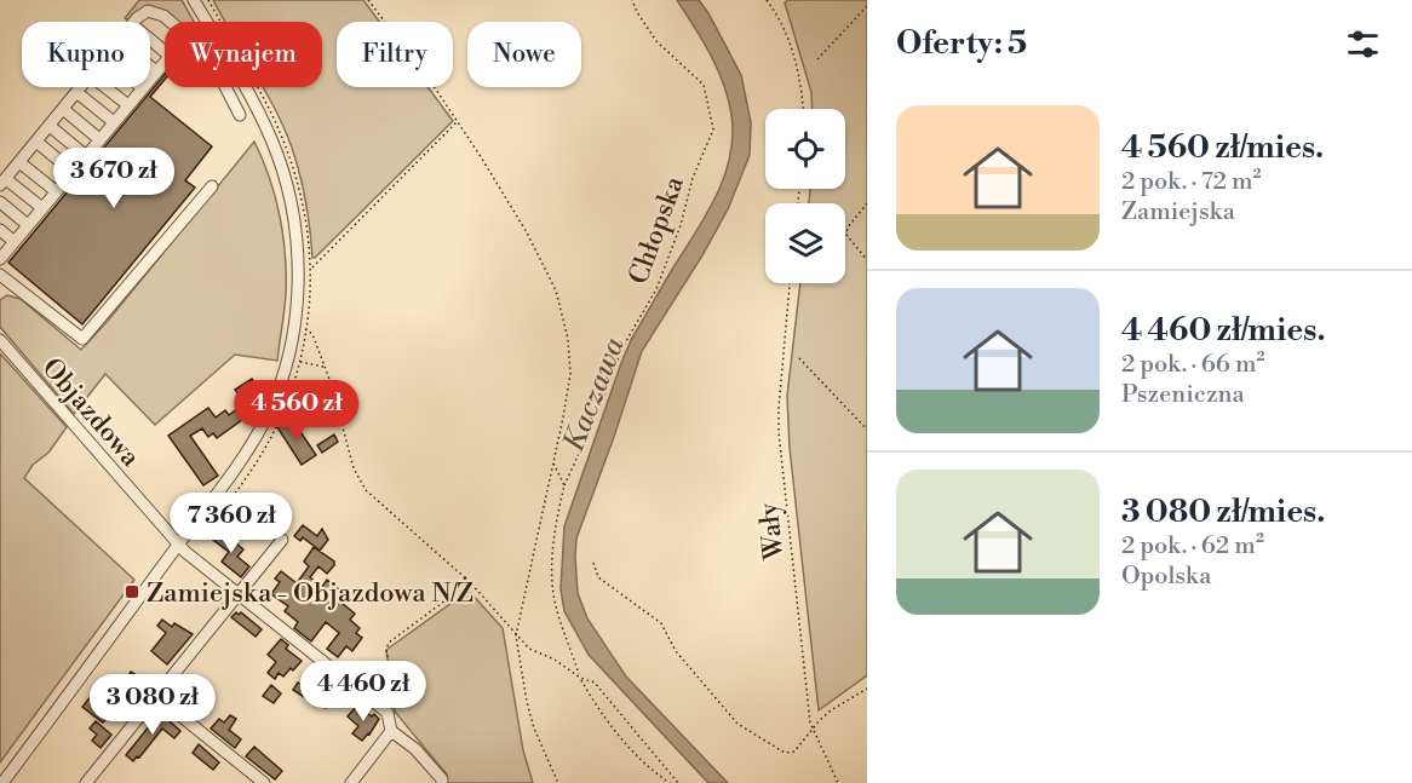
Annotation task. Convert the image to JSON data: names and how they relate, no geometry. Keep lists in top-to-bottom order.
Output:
{
  "streets": {
    "street": ["Objazdowa"],
    "path": ["Chłopska", "Wały"]
  },
  "water": ["Kaczawa"],
  "places": {
    "transit": ["Zamiejska - Objazdowa N/Ż"]
  },
  "page": {
    "heading": "Oferty: 5",
    "chip": [
      "Kupno",
      "Wynajem",
      "Filtry",
      "Nowe"
    ],
    "list": [
      {
        "name": "4 560 zł/mies.",
        "note": "2 pok. · 72 m² · Zamiejska"
      },
      {
        "name": "4 460 zł/mies.",
        "note": "2 pok. · 66 m² · Pszeniczna"
      },
      {
        "name": "3 080 zł/mies.",
        "note": "2 pok. · 62 m² · Opolska"
      }
    ],
    "price": [
      "3 670 zł",
      "4 560 zł",
      "7 360 zł",
      "4 460 zł",
      "3 080 zł"
    ]
  }
}
